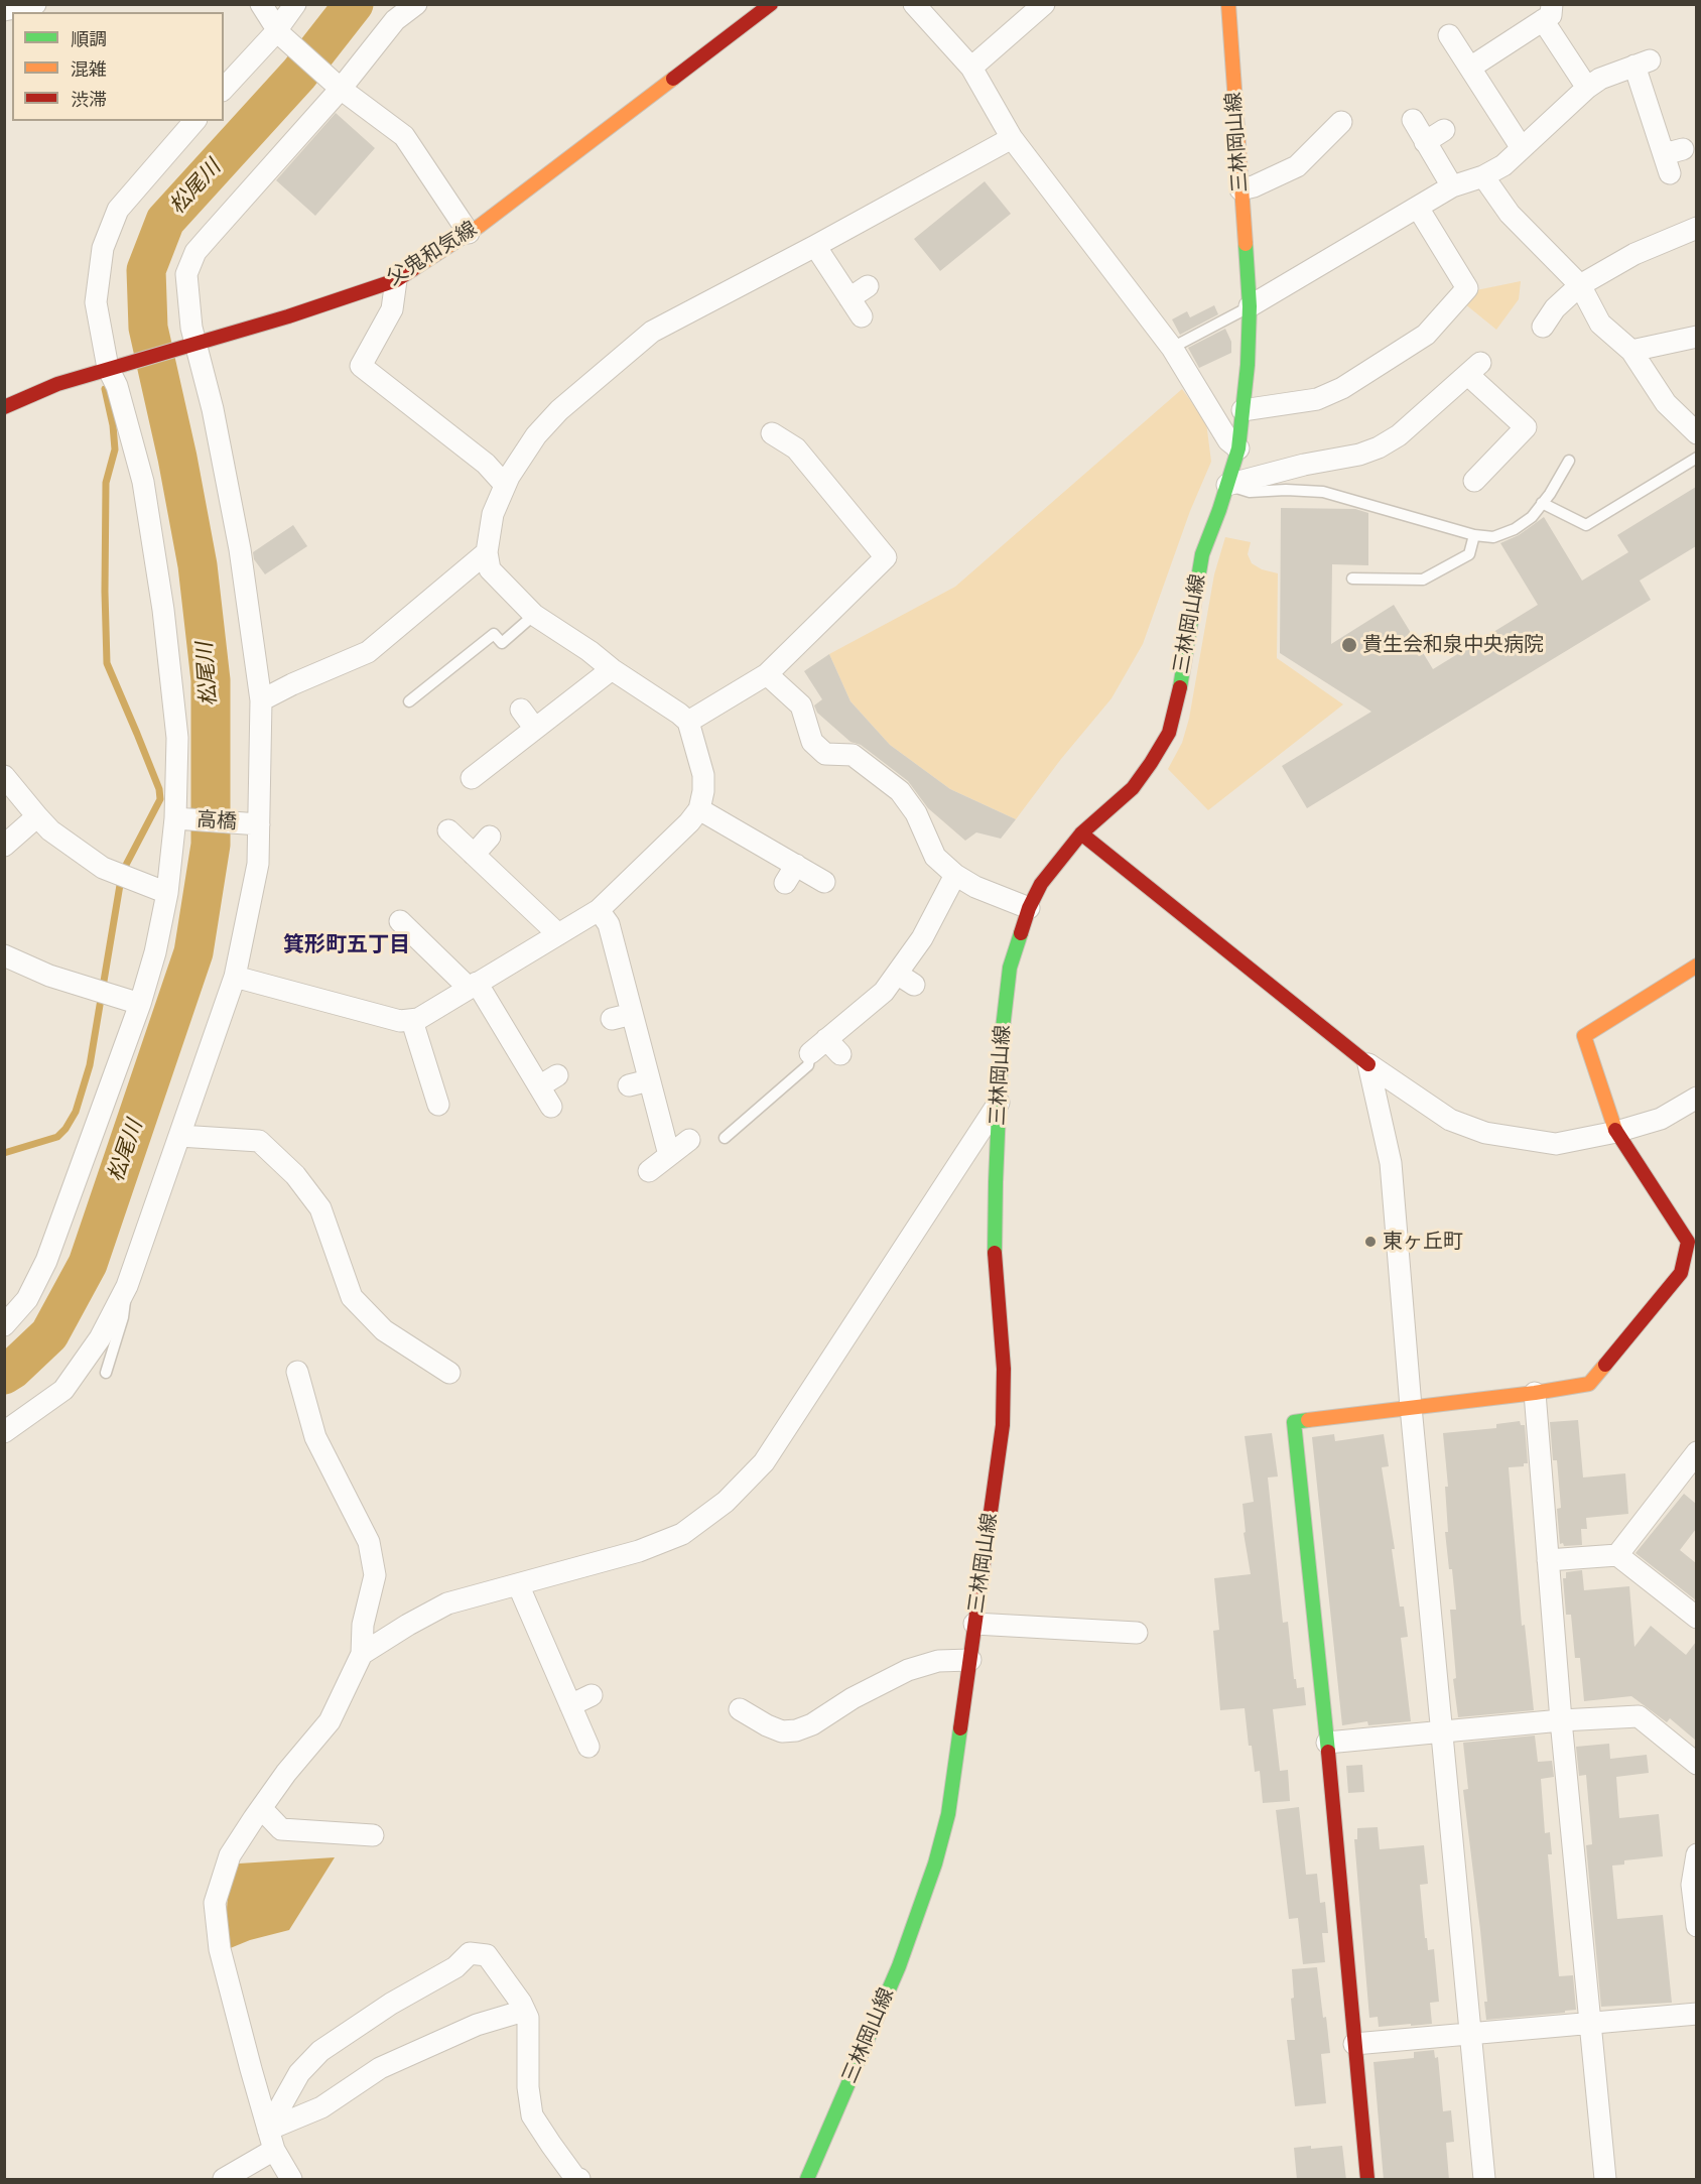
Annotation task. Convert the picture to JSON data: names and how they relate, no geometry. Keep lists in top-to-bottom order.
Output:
{
  "streets": {
    "main road": ["三林岡山線", "父鬼和気線"],
    "street": ["高橋"]
  },
  "districts": ["箕形町五丁目"],
  "water": ["松尾川"],
  "places": ["貴生会和泉中央病院", "東ヶ丘町"],
  "legend": ["順調", "混雑", "渋滞"]
}
